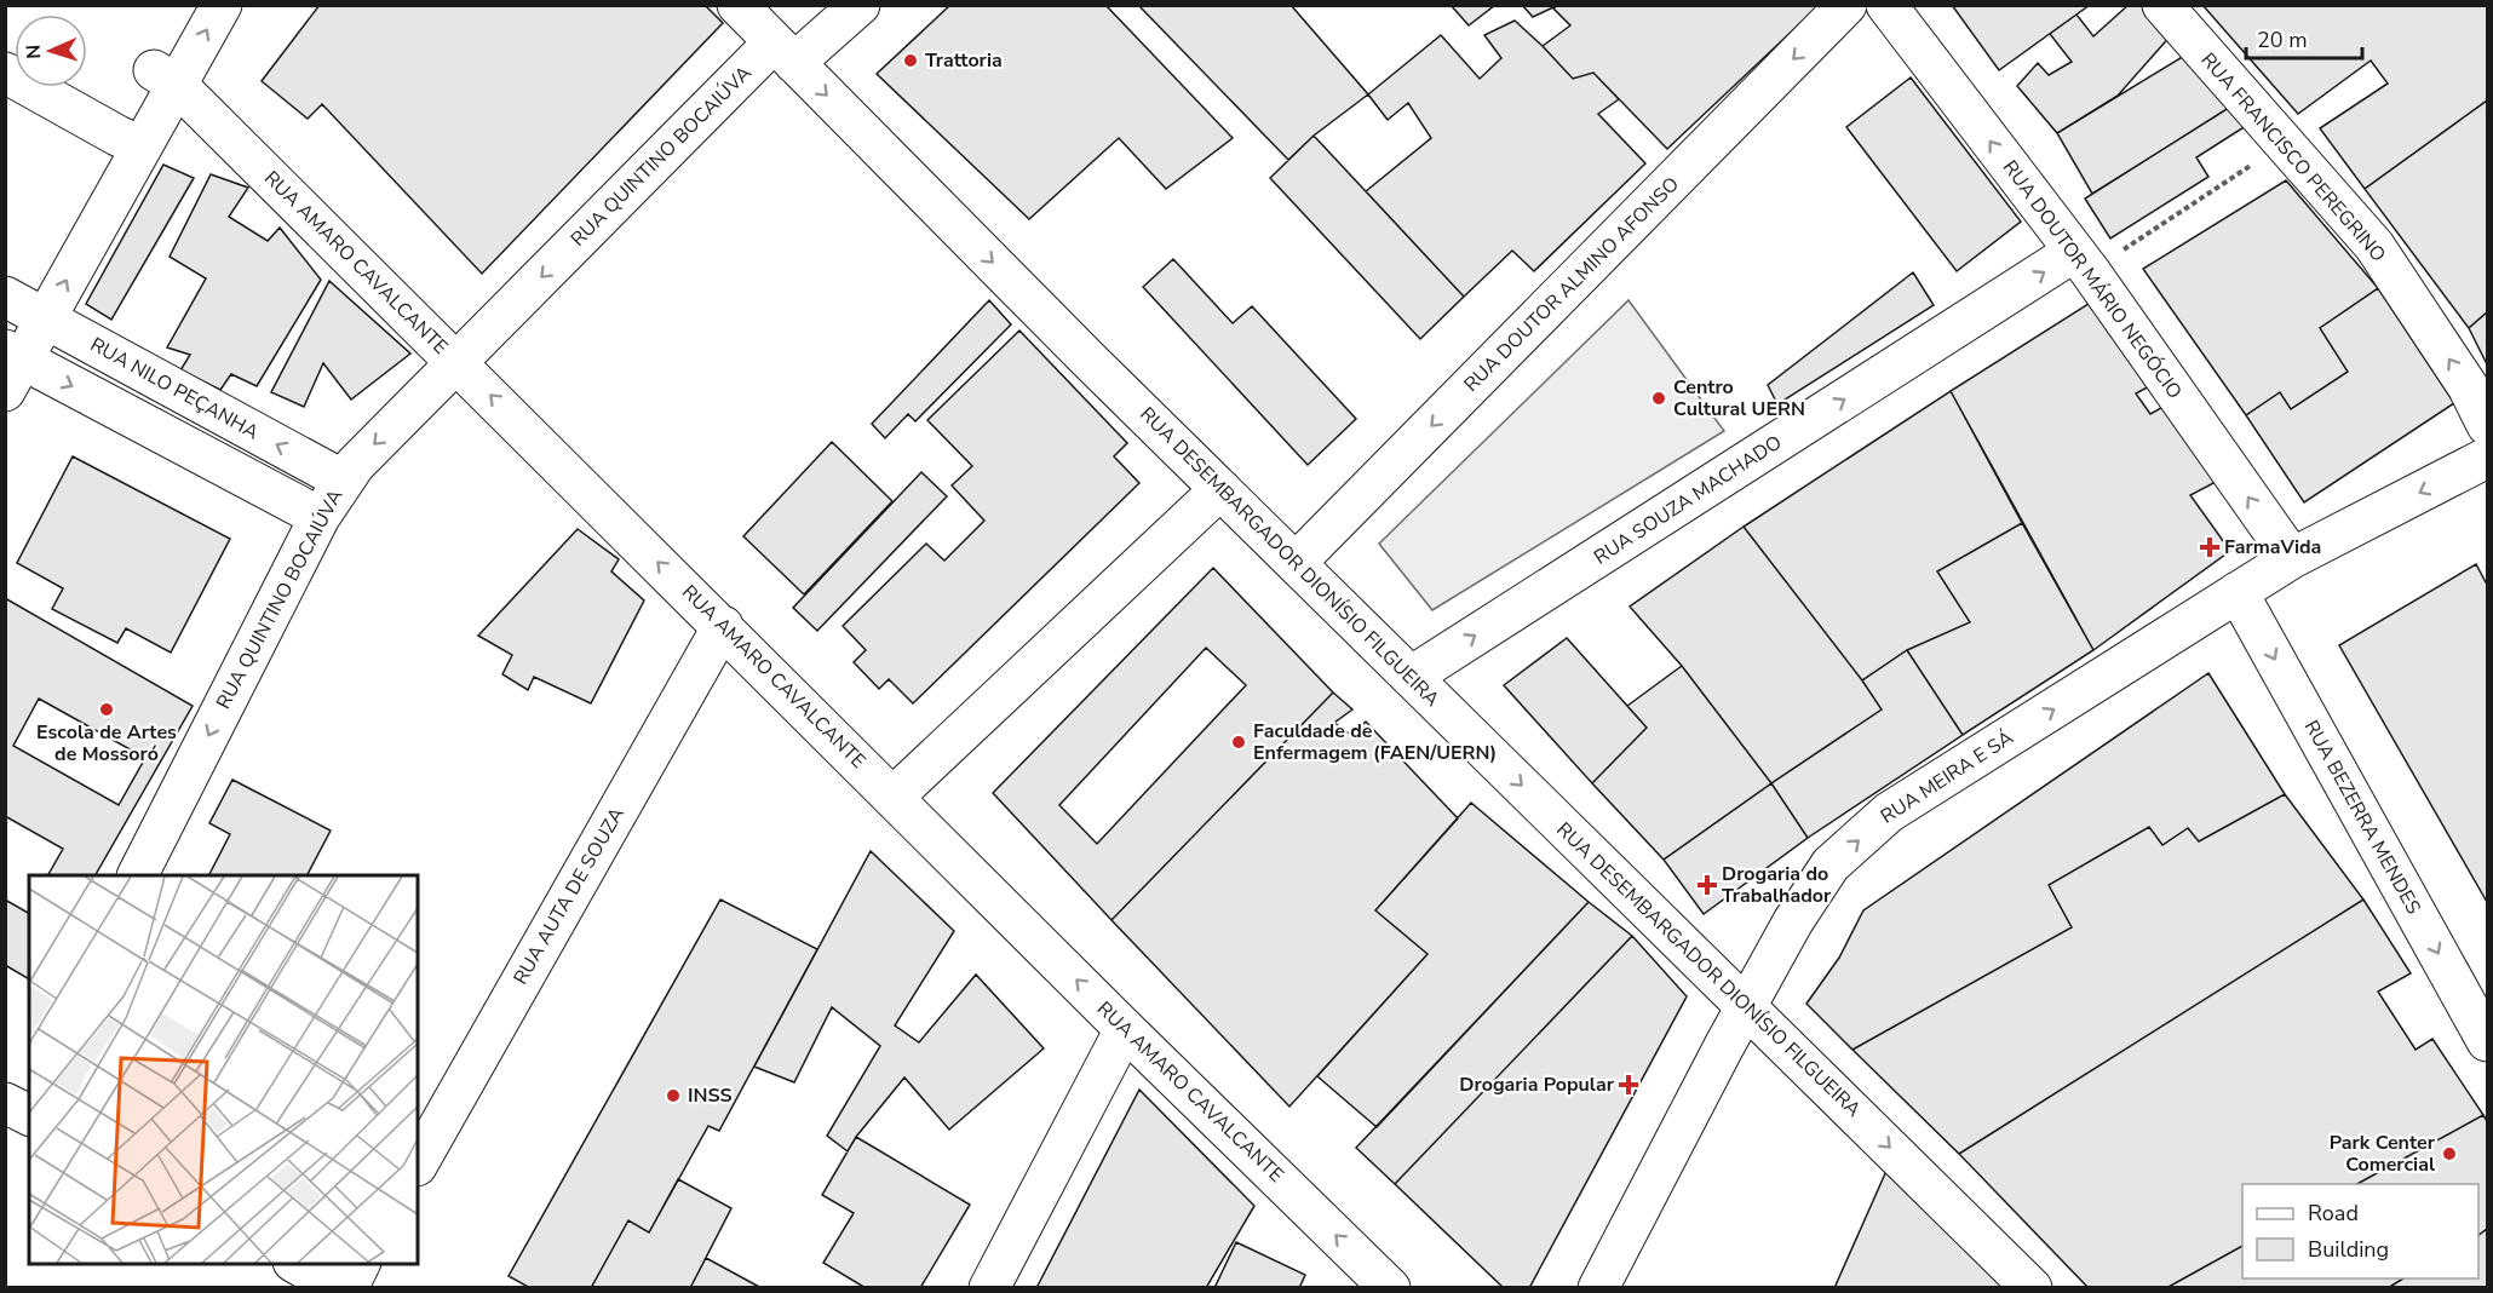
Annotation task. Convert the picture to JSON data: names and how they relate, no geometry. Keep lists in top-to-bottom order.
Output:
{
  "streets": {
    "street": [
      "RUA QUINTINO BOCAIÚVA",
      "RUA FRANCISCO PEREGRINO",
      "RUA AMARO CAVALCANTE",
      "RUA DOUTOR MÁRIO NEGÓCIO",
      "RUA DOUTOR ALMINO AFONSO",
      "RUA NILO PEÇANHA",
      "RUA SOUZA MACHADO",
      "RUA DESEMBARGADOR DIONÍSIO FILGUEIRA",
      "RUA MEIRA E SÁ",
      "RUA BEZERRA MENDES",
      "RUA AUTA DE SOUZA"
    ]
  },
  "crossings": [
    ["RUA QUINTINO BOCAIÚVA", "RUA AMARO CAVALCANTE"],
    ["RUA QUINTINO BOCAIÚVA", "RUA NILO PEÇANHA"],
    ["RUA QUINTINO BOCAIÚVA", "RUA DESEMBARGADOR DIONÍSIO FILGUEIRA"],
    ["RUA AMARO CAVALCANTE", "RUA AUTA DE SOUZA"],
    ["RUA DOUTOR MÁRIO NEGÓCIO", "RUA SOUZA MACHADO"],
    ["RUA DOUTOR MÁRIO NEGÓCIO", "RUA MEIRA E SÁ"],
    ["RUA DOUTOR ALMINO AFONSO", "RUA DESEMBARGADOR DIONÍSIO FILGUEIRA"],
    ["RUA SOUZA MACHADO", "RUA DESEMBARGADOR DIONÍSIO FILGUEIRA"],
    ["RUA DESEMBARGADOR DIONÍSIO FILGUEIRA", "RUA MEIRA E SÁ"],
    ["RUA MEIRA E SÁ", "RUA BEZERRA MENDES"]
  ],
  "one_way": [
    "RUA QUINTINO BOCAIÚVA",
    "RUA FRANCISCO PEREGRINO",
    "RUA AMARO CAVALCANTE",
    "RUA DOUTOR MÁRIO NEGÓCIO",
    "RUA DOUTOR ALMINO AFONSO",
    "RUA SOUZA MACHADO",
    "RUA DESEMBARGADOR DIONÍSIO FILGUEIRA",
    "RUA BEZERRA MENDES"
  ],
  "places": {
    "other": [
      "Trattoria",
      "Centro Cultural UERN",
      "Escola de Artes de Mossoró",
      "Faculdade de Enfermagem (FAEN/UERN)",
      "INSS",
      "Park Center Comercial"
    ],
    "health": ["FarmaVida", "Drogaria do Trabalhador", "Drogaria Popular"]
  },
  "legend": ["Road", "Building"],
  "scale_bar": "20 m",
  "north": "left"
}
